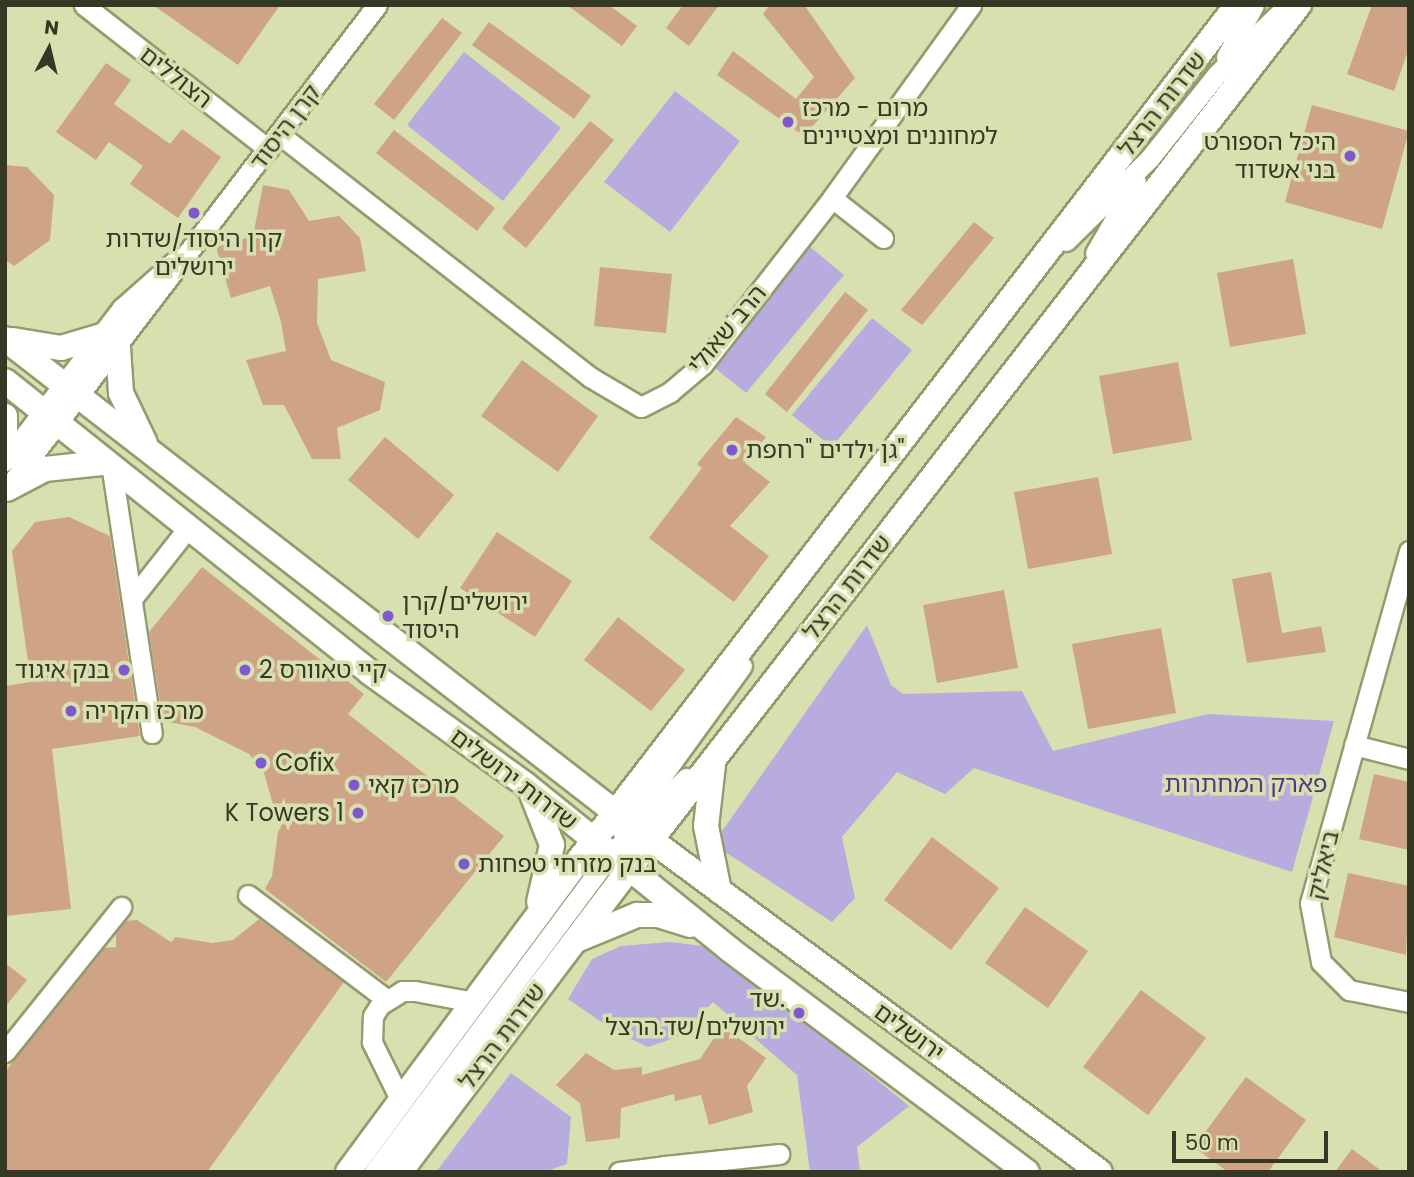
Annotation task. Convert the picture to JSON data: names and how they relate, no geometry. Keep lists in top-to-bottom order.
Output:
{
  "streets": {
    "main road": ["שדרות הרצל", "שדרות ירושלים", "ירושלים"],
    "street": [
      "הצוללים",
      "קרן היסוד",
      "הרב שאולי",
      "ביאליק"
    ]
  },
  "crossings": [
    ["הצוללים", "קרן היסוד"],
    ["הצוללים", "הרב שאולי"],
    ["שדרות הרצל", "שדרות ירושלים"],
    ["קרן היסוד", "הרב שאולי"],
    ["קרן היסוד", "שדרות ירושלים"],
    ["שדרות ירושלים", "ירושלים"]
  ],
  "parks": ["פארק המחתרות"],
  "places": [
    "מרום - מרכז למחוננים ומצטיינים",
    "היכל הספורט בני אשדוד",
    "קרן היסוד/שדרות ירושלים",
    "גן ילדים \"רחפת\"",
    "ירושלים/קרן היסוד",
    "בנק איגוד",
    "קיי טאוורס 2",
    "מרכז הקריה",
    "Cofix",
    "מרכז קאי",
    "K Towers 1",
    "בנק מזרחי טפחות",
    "שד. ירושלים/שד.הרצל"
  ],
  "scale_bar": "50 m",
  "north": "top"
}
